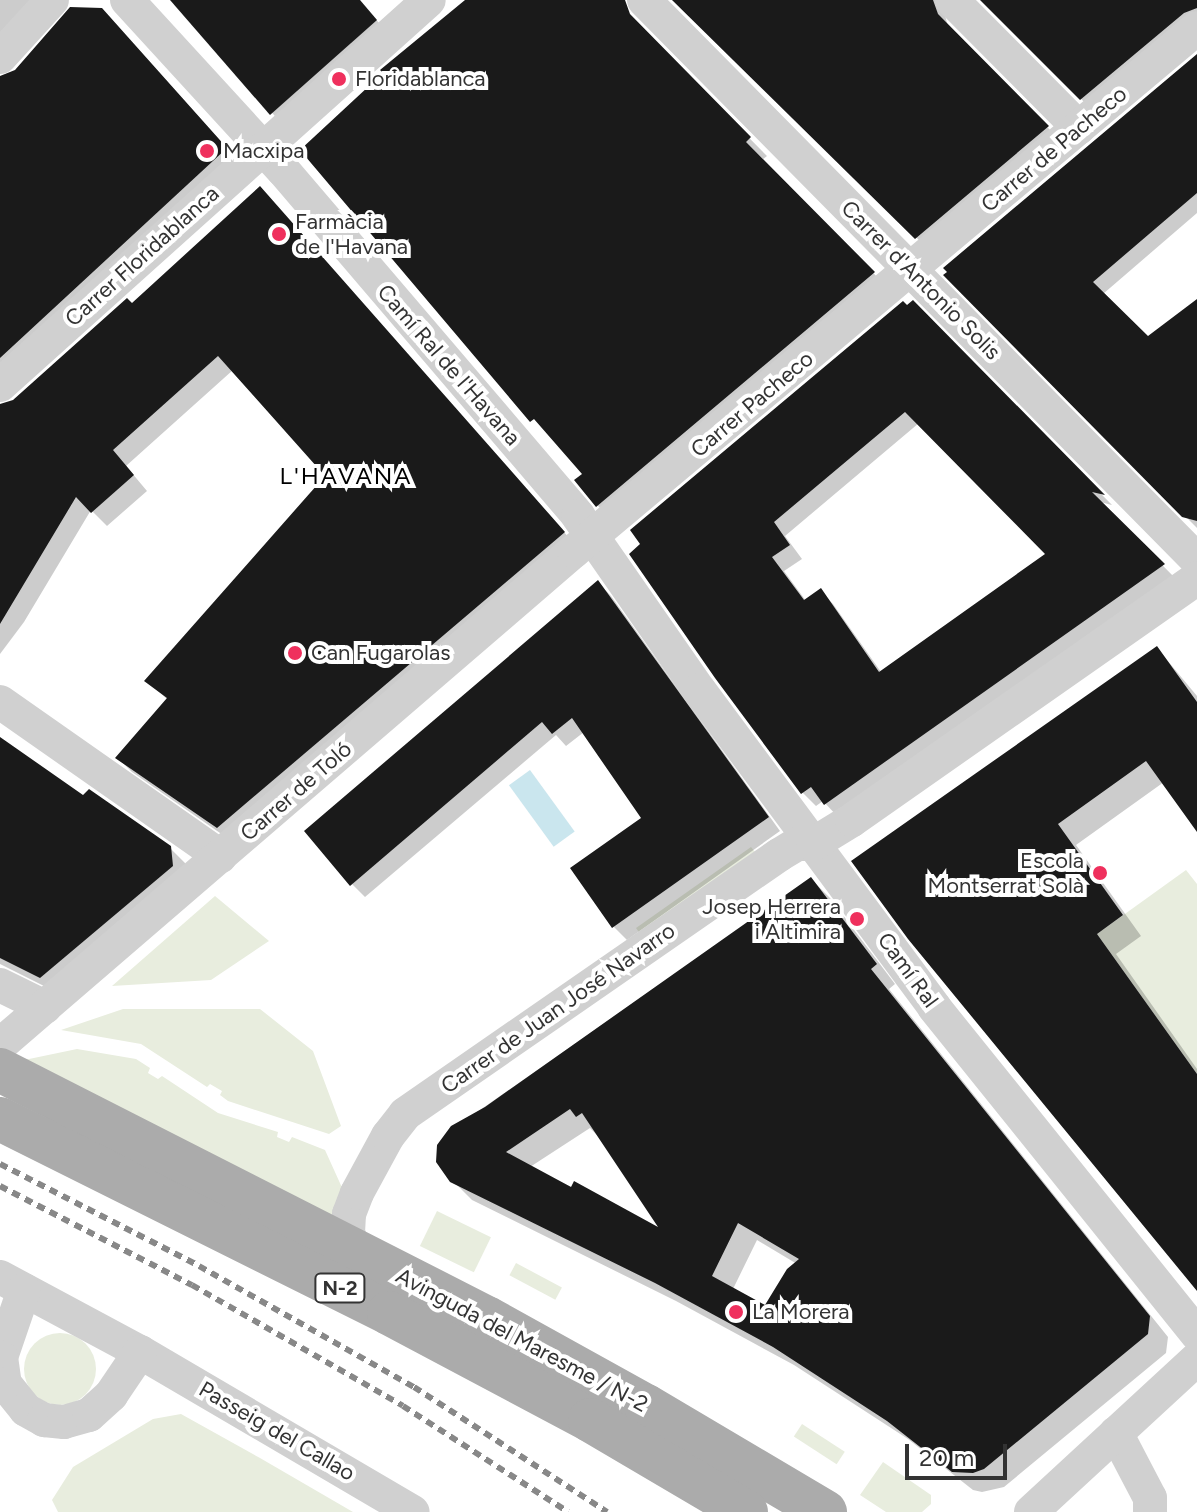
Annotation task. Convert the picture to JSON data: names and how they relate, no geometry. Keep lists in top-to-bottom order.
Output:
{
  "streets": {
    "main road": ["N-2", "Avinguda del Maresme / N-2"],
    "street": [
      "Carrer de Pacheco",
      "Carrer Floridablanca",
      "Carrer d'Antonio Solis",
      "Camí Ral de l'Havana",
      "Carrer Pacheco",
      "Carrer de Toló",
      "Camí Ral",
      "Carrer de Juan José Navarro",
      "Passeig del Callao"
    ]
  },
  "crossings": [
    ["Carrer de Pacheco", "Carrer d'Antonio Solis"],
    ["Carrer de Pacheco", "Carrer Pacheco"],
    ["Carrer Floridablanca", "Camí Ral de l'Havana"],
    ["Carrer d'Antonio Solis", "Carrer Pacheco"],
    ["Camí Ral de l'Havana", "Carrer Pacheco"],
    ["Camí Ral de l'Havana", "Carrer de Toló"],
    ["Camí Ral de l'Havana", "Camí Ral"],
    ["Carrer Pacheco", "Carrer de Toló"],
    ["Carrer Pacheco", "Camí Ral"],
    ["Carrer de Toló", "Camí Ral"],
    ["Camí Ral", "Carrer de Juan José Navarro"],
    ["Carrer de Juan José Navarro", "Avinguda del Maresme / N-2"]
  ],
  "districts": ["L'HAVANA"],
  "places": [
    "Floridablanca",
    "Macxipa",
    "Farmàcia de l'Havana",
    "Can Fugarolas",
    "Escola Montserrat Solà",
    "Josep Herrera i Altimira",
    "La Morera"
  ],
  "scale_bar": "20 m"
}
